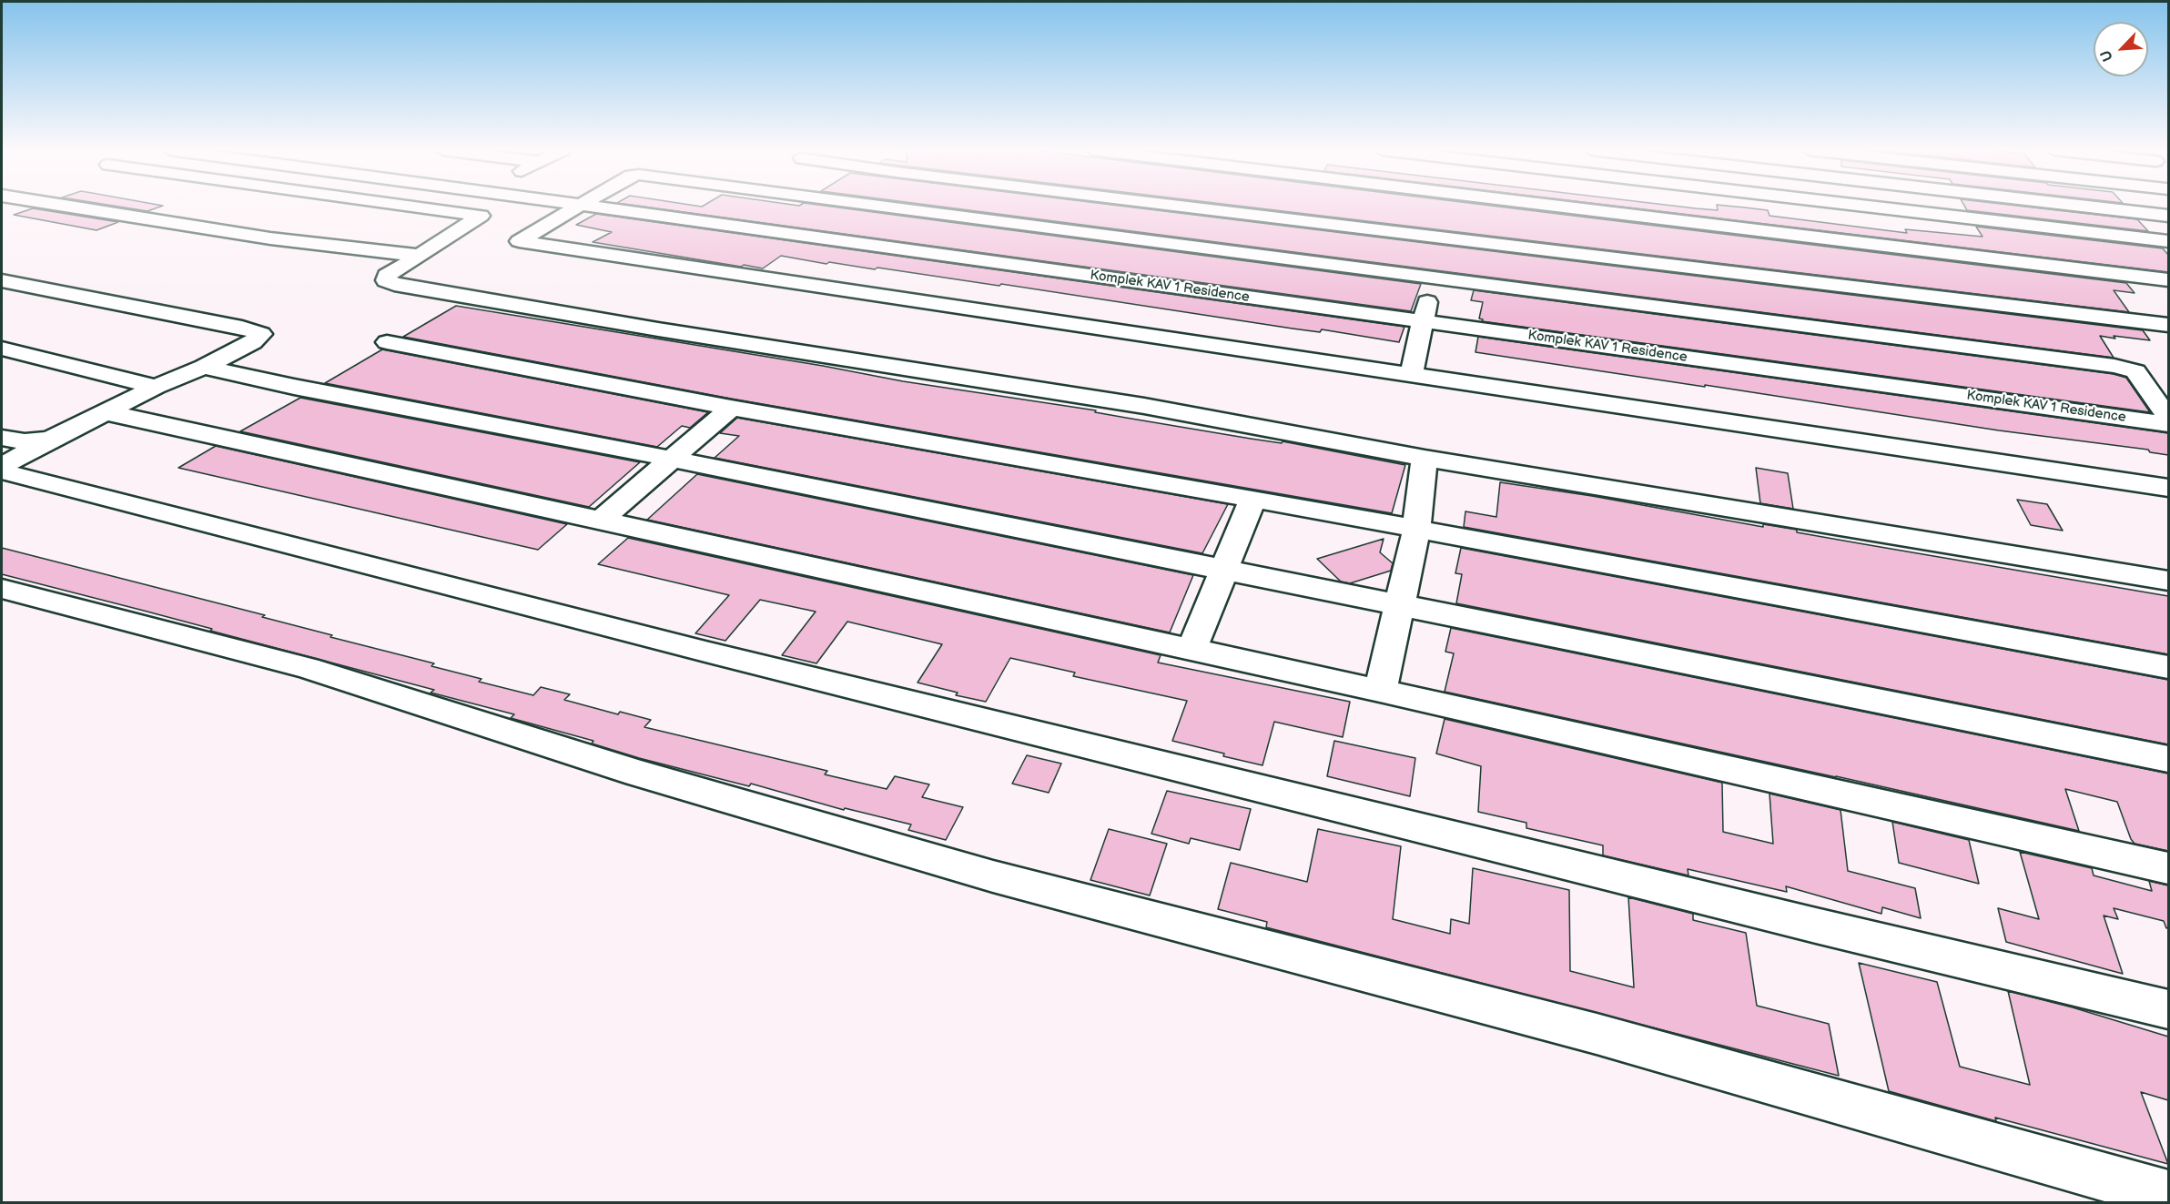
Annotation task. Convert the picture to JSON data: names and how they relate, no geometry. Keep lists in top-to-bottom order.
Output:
{
  "streets": {
    "street": ["Komplek KAV 1 Residence"]
  },
  "north": "bottom left"
}
